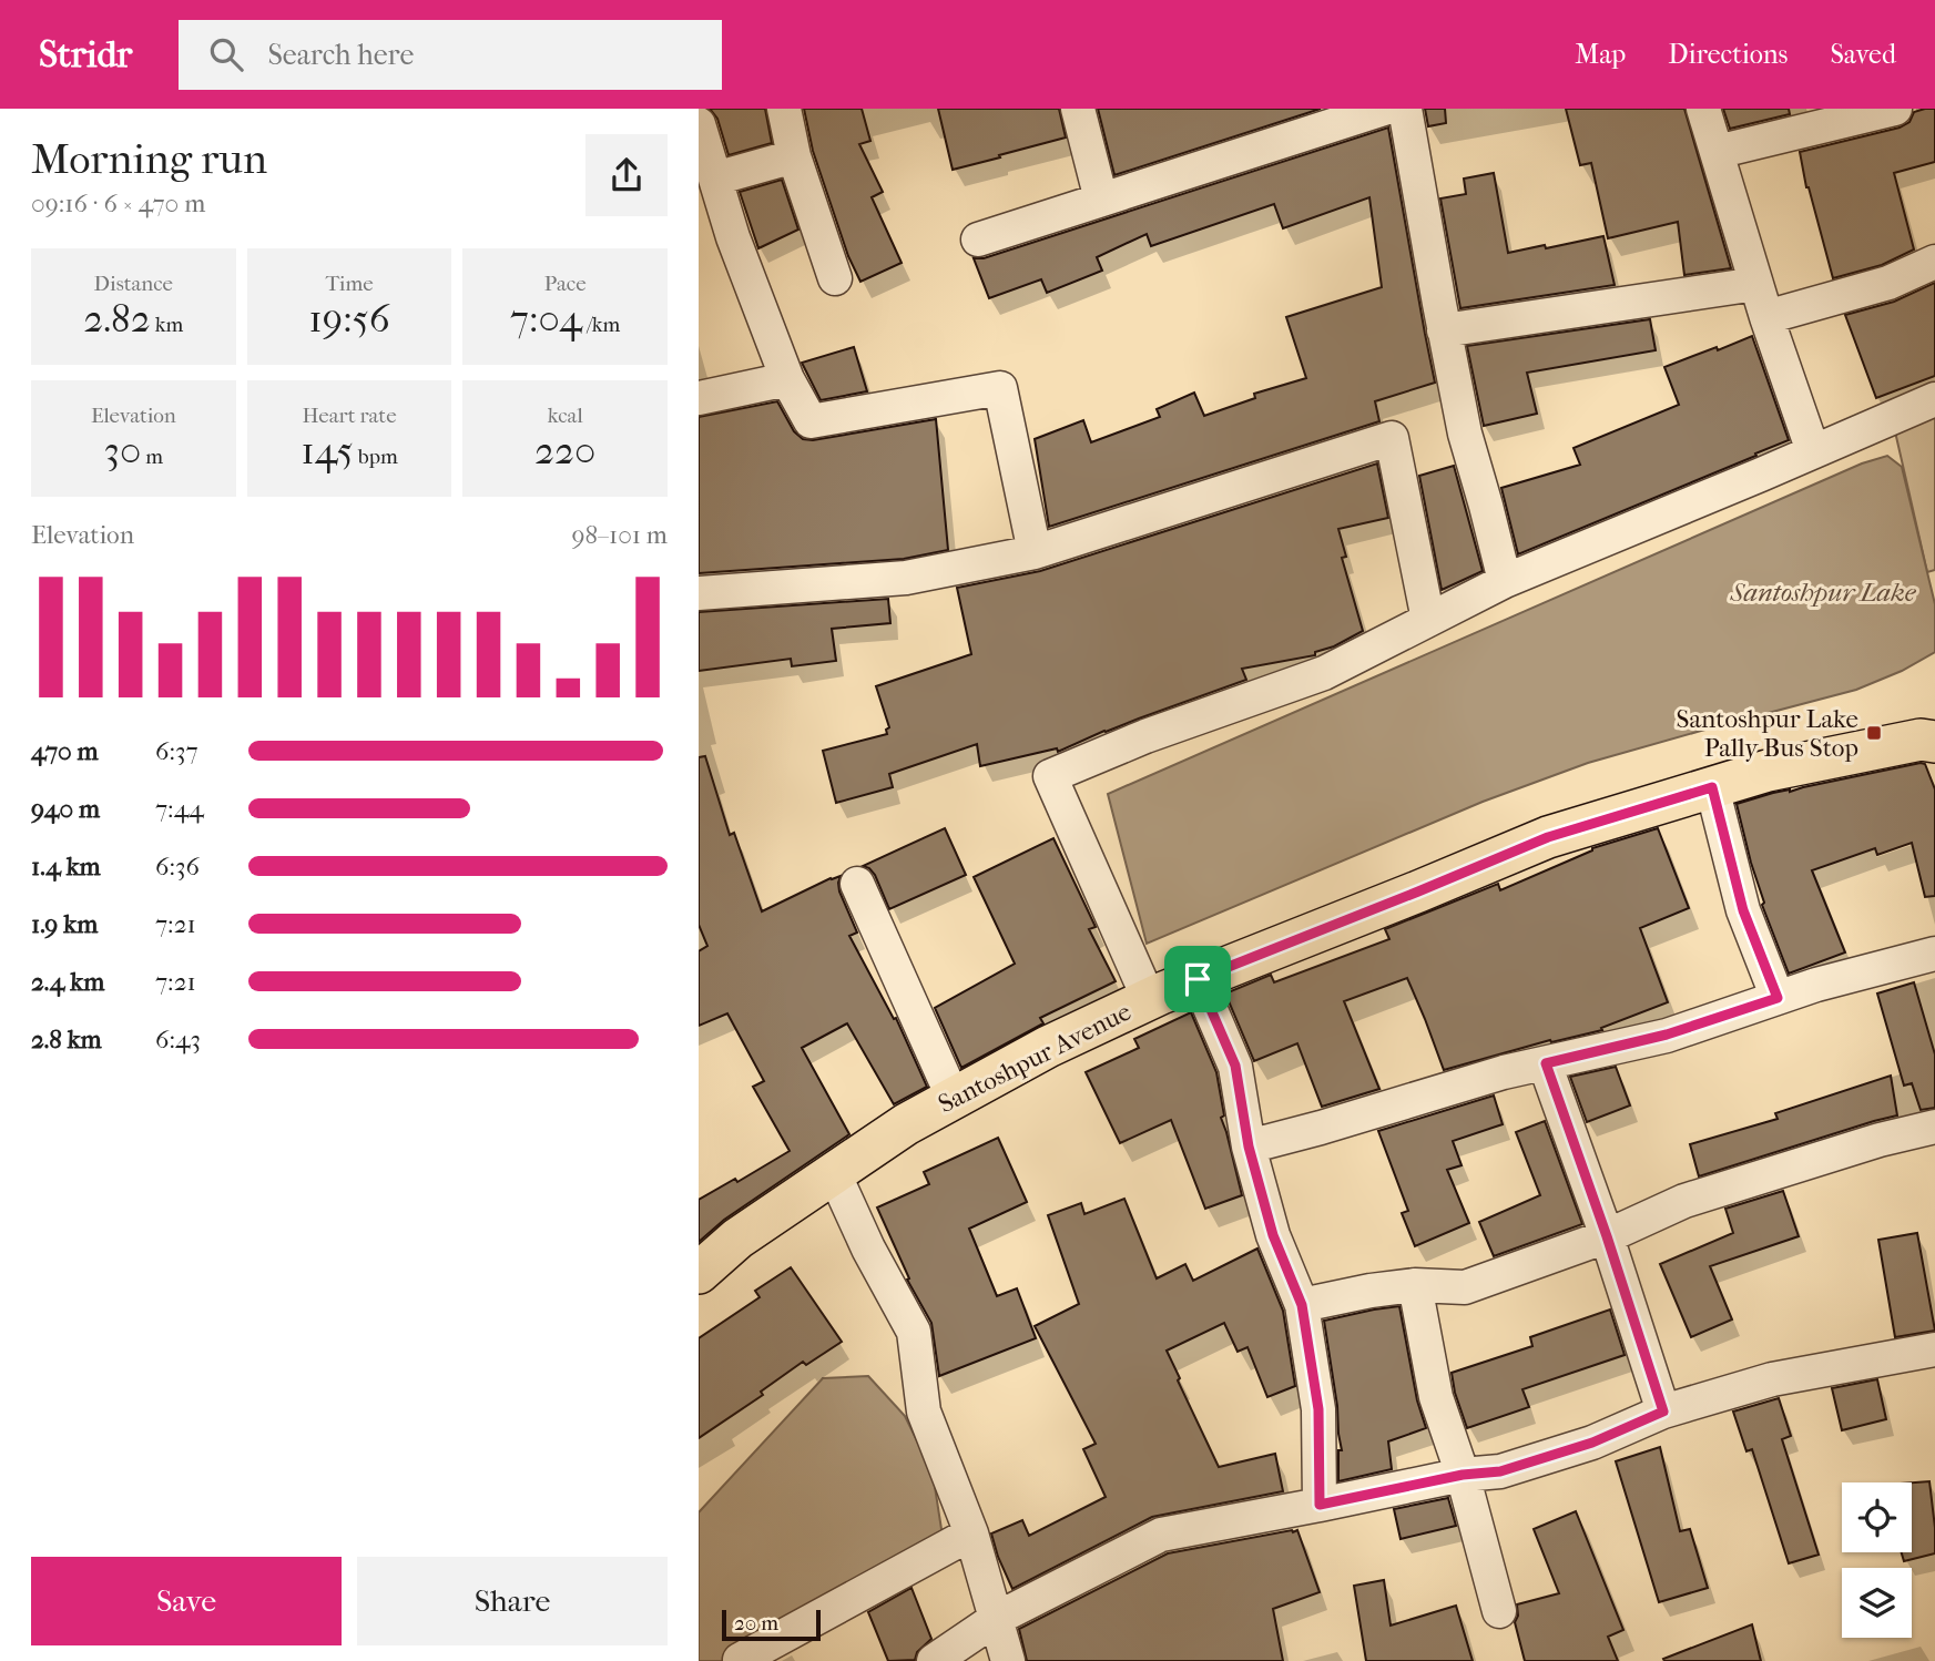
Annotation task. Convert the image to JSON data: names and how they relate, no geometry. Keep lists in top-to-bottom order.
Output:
{
  "streets": {
    "main road": ["Santoshpur Avenue"]
  },
  "water": ["Santoshpur Lake"],
  "places": {
    "transit": ["Santoshpur Lake Pally Bus Stop"]
  },
  "scale_bar": "20 m",
  "page": {
    "header": "Stridr",
    "search": "Search here",
    "nav": ["Map", "Directions", "Saved"],
    "heading": ["Morning run", "09:16 · 6 × 470 m"],
    "stats": [
      ["Distance", "2.82 km"],
      ["Time", "19:56"],
      ["Pace", "7:04 /km"],
      ["Elevation", "30 m"],
      ["Heart rate", "145 bpm"],
      ["kcal", "220"]
    ],
    "chart": ["Elevation", "98–101 m"],
    "list": [
      {
        "name": "470 m",
        "note": "6:37"
      },
      {
        "name": "940 m",
        "note": "7:44"
      },
      {
        "name": "1.4 km",
        "note": "6:36"
      },
      {
        "name": "1.9 km",
        "note": "7:21"
      },
      {
        "name": "2.4 km",
        "note": "7:21"
      },
      {
        "name": "2.8 km",
        "note": "6:43"
      }
    ],
    "buttons": ["Save", "Share"],
    "scale": "20 m"
  }
}
